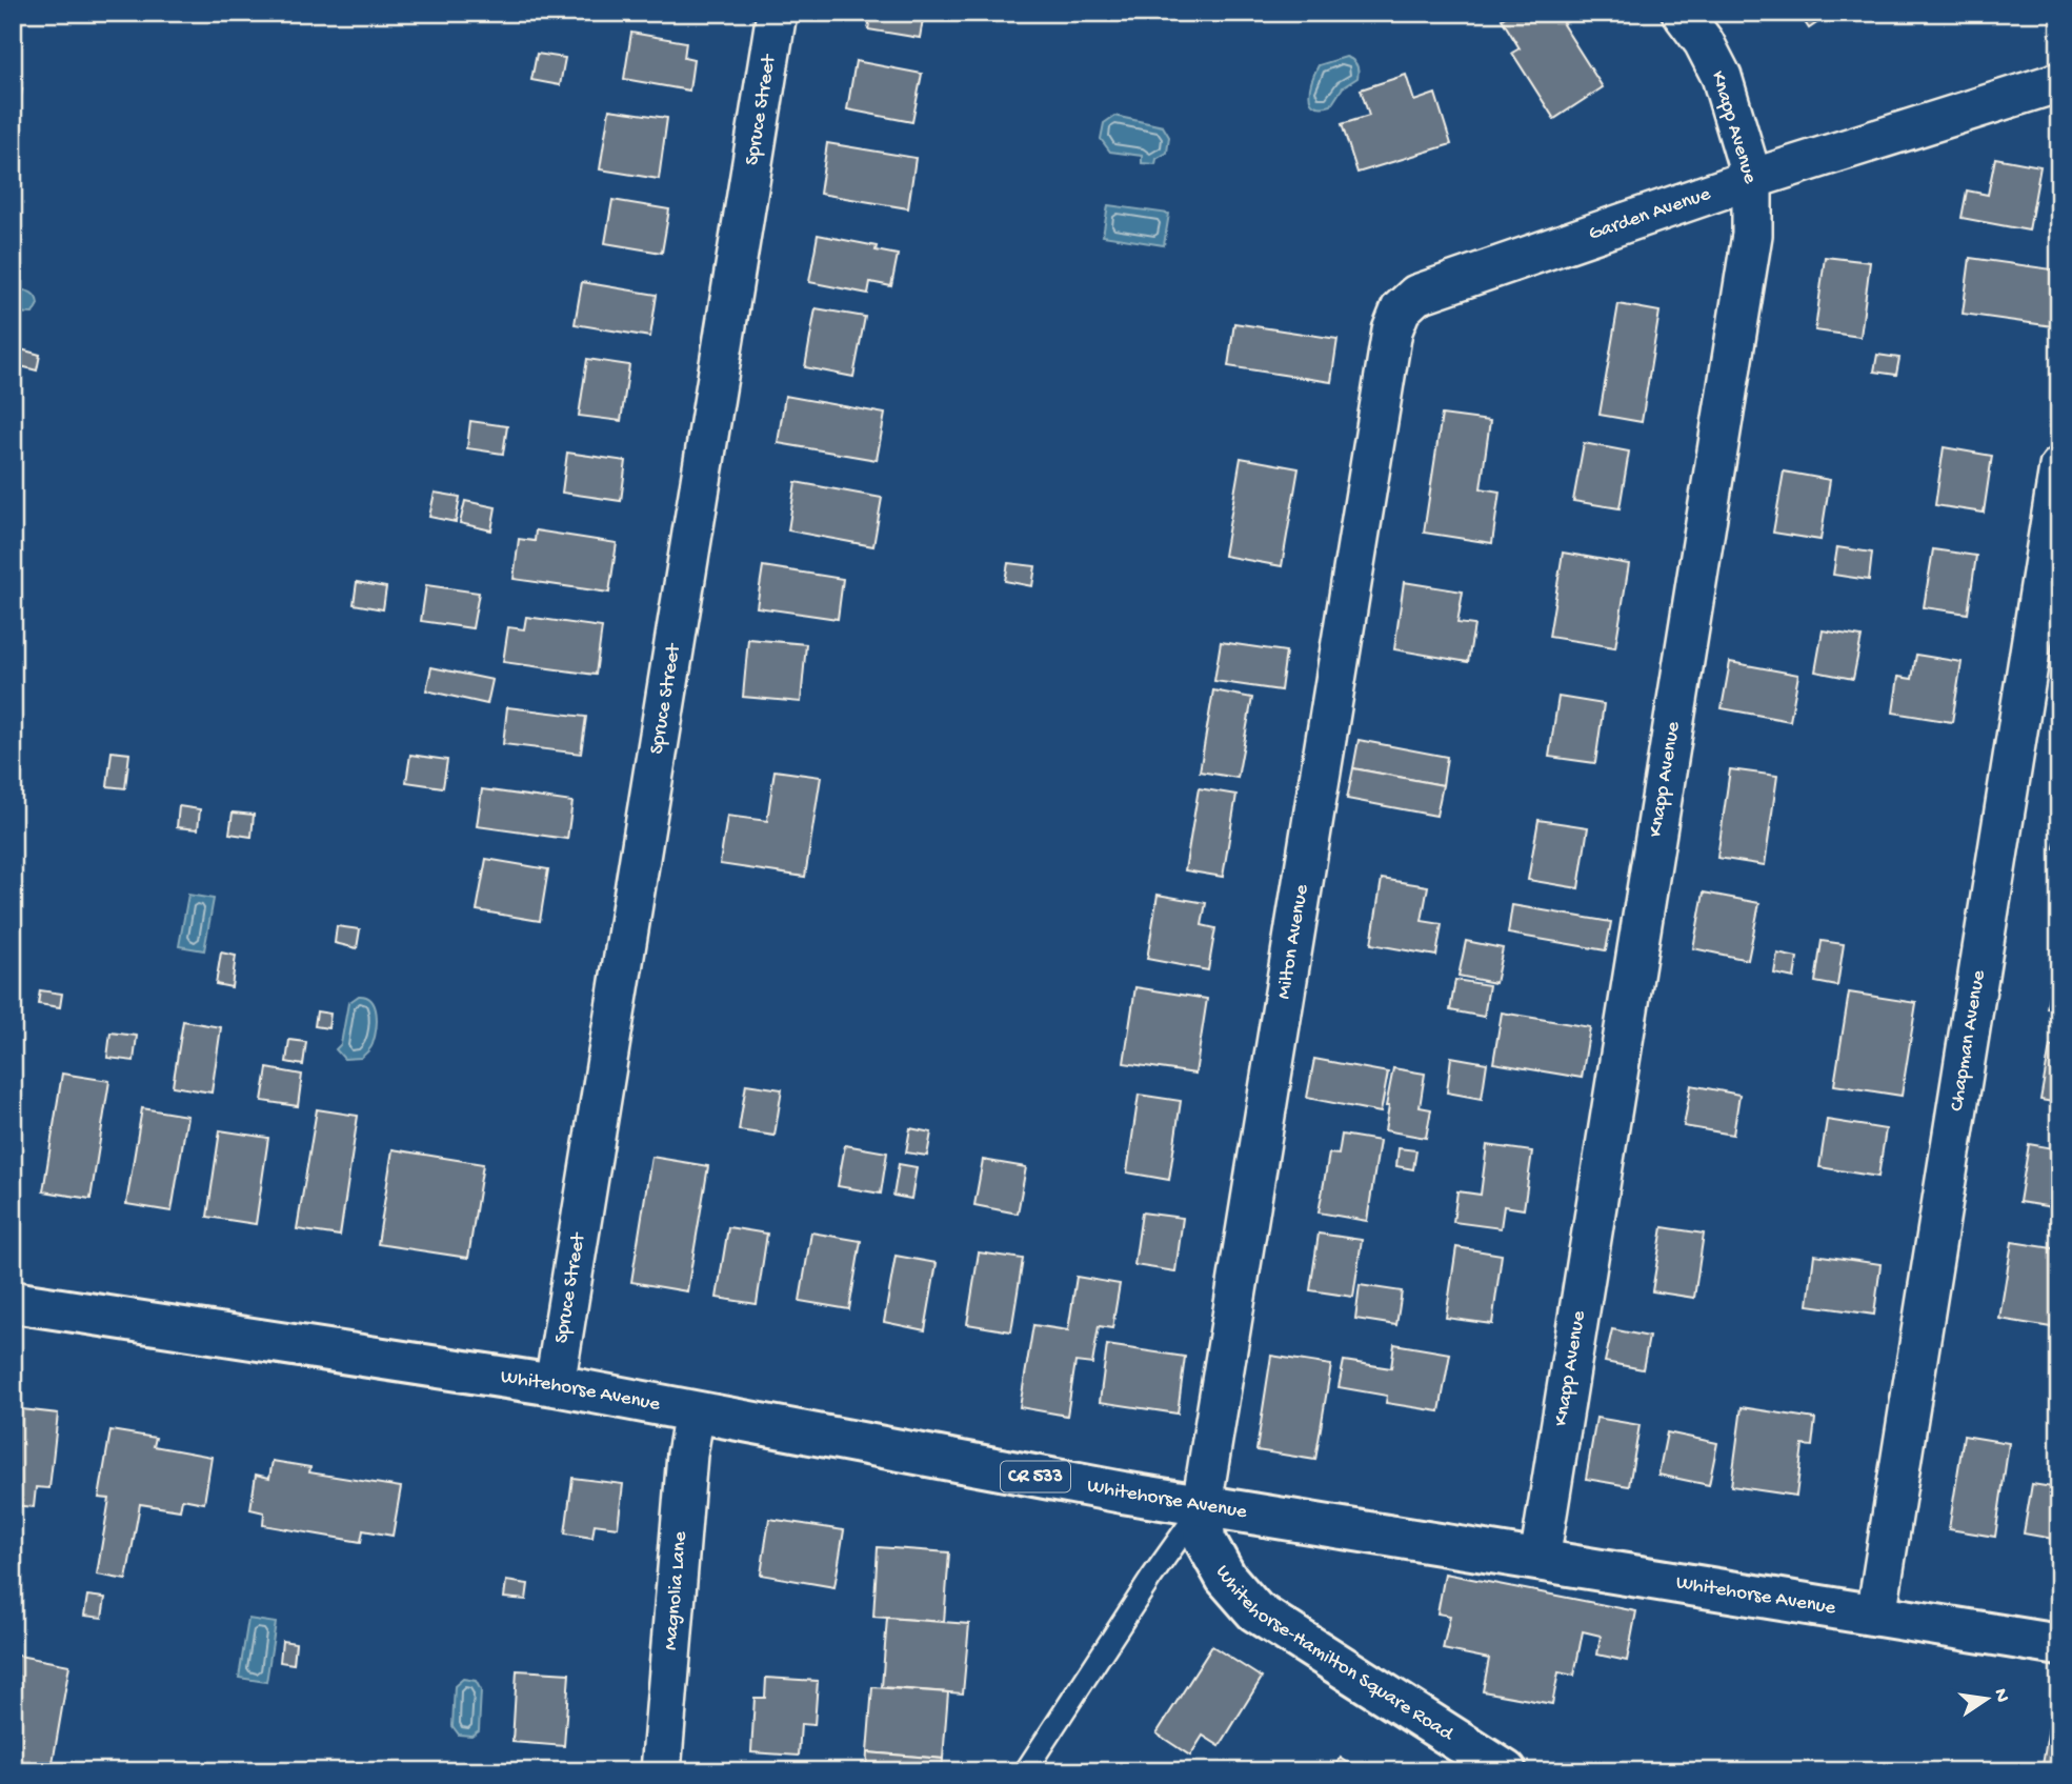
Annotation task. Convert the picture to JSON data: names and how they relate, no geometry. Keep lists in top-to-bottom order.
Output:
{
  "streets": {
    "main road": ["Whitehorse Avenue", "CR 533", "Whitehorse-Hamilton Square Road"],
    "street": [
      "Spruce Street",
      "Knapp Avenue",
      "Garden Avenue",
      "Milton Avenue",
      "Chapman Avenue",
      "Magnolia Lane"
    ]
  },
  "crossings": [
    ["Spruce Street", "Whitehorse Avenue"],
    ["Knapp Avenue", "Garden Avenue"],
    ["Knapp Avenue", "Whitehorse Avenue"],
    ["Garden Avenue", "Milton Avenue"],
    ["Milton Avenue", "Whitehorse Avenue"],
    ["Milton Avenue", "Whitehorse-Hamilton Square Road"],
    ["Chapman Avenue", "Whitehorse Avenue"],
    ["Whitehorse Avenue", "Magnolia Lane"],
    ["Whitehorse Avenue", "Whitehorse-Hamilton Square Road"]
  ],
  "north": "right"
}
